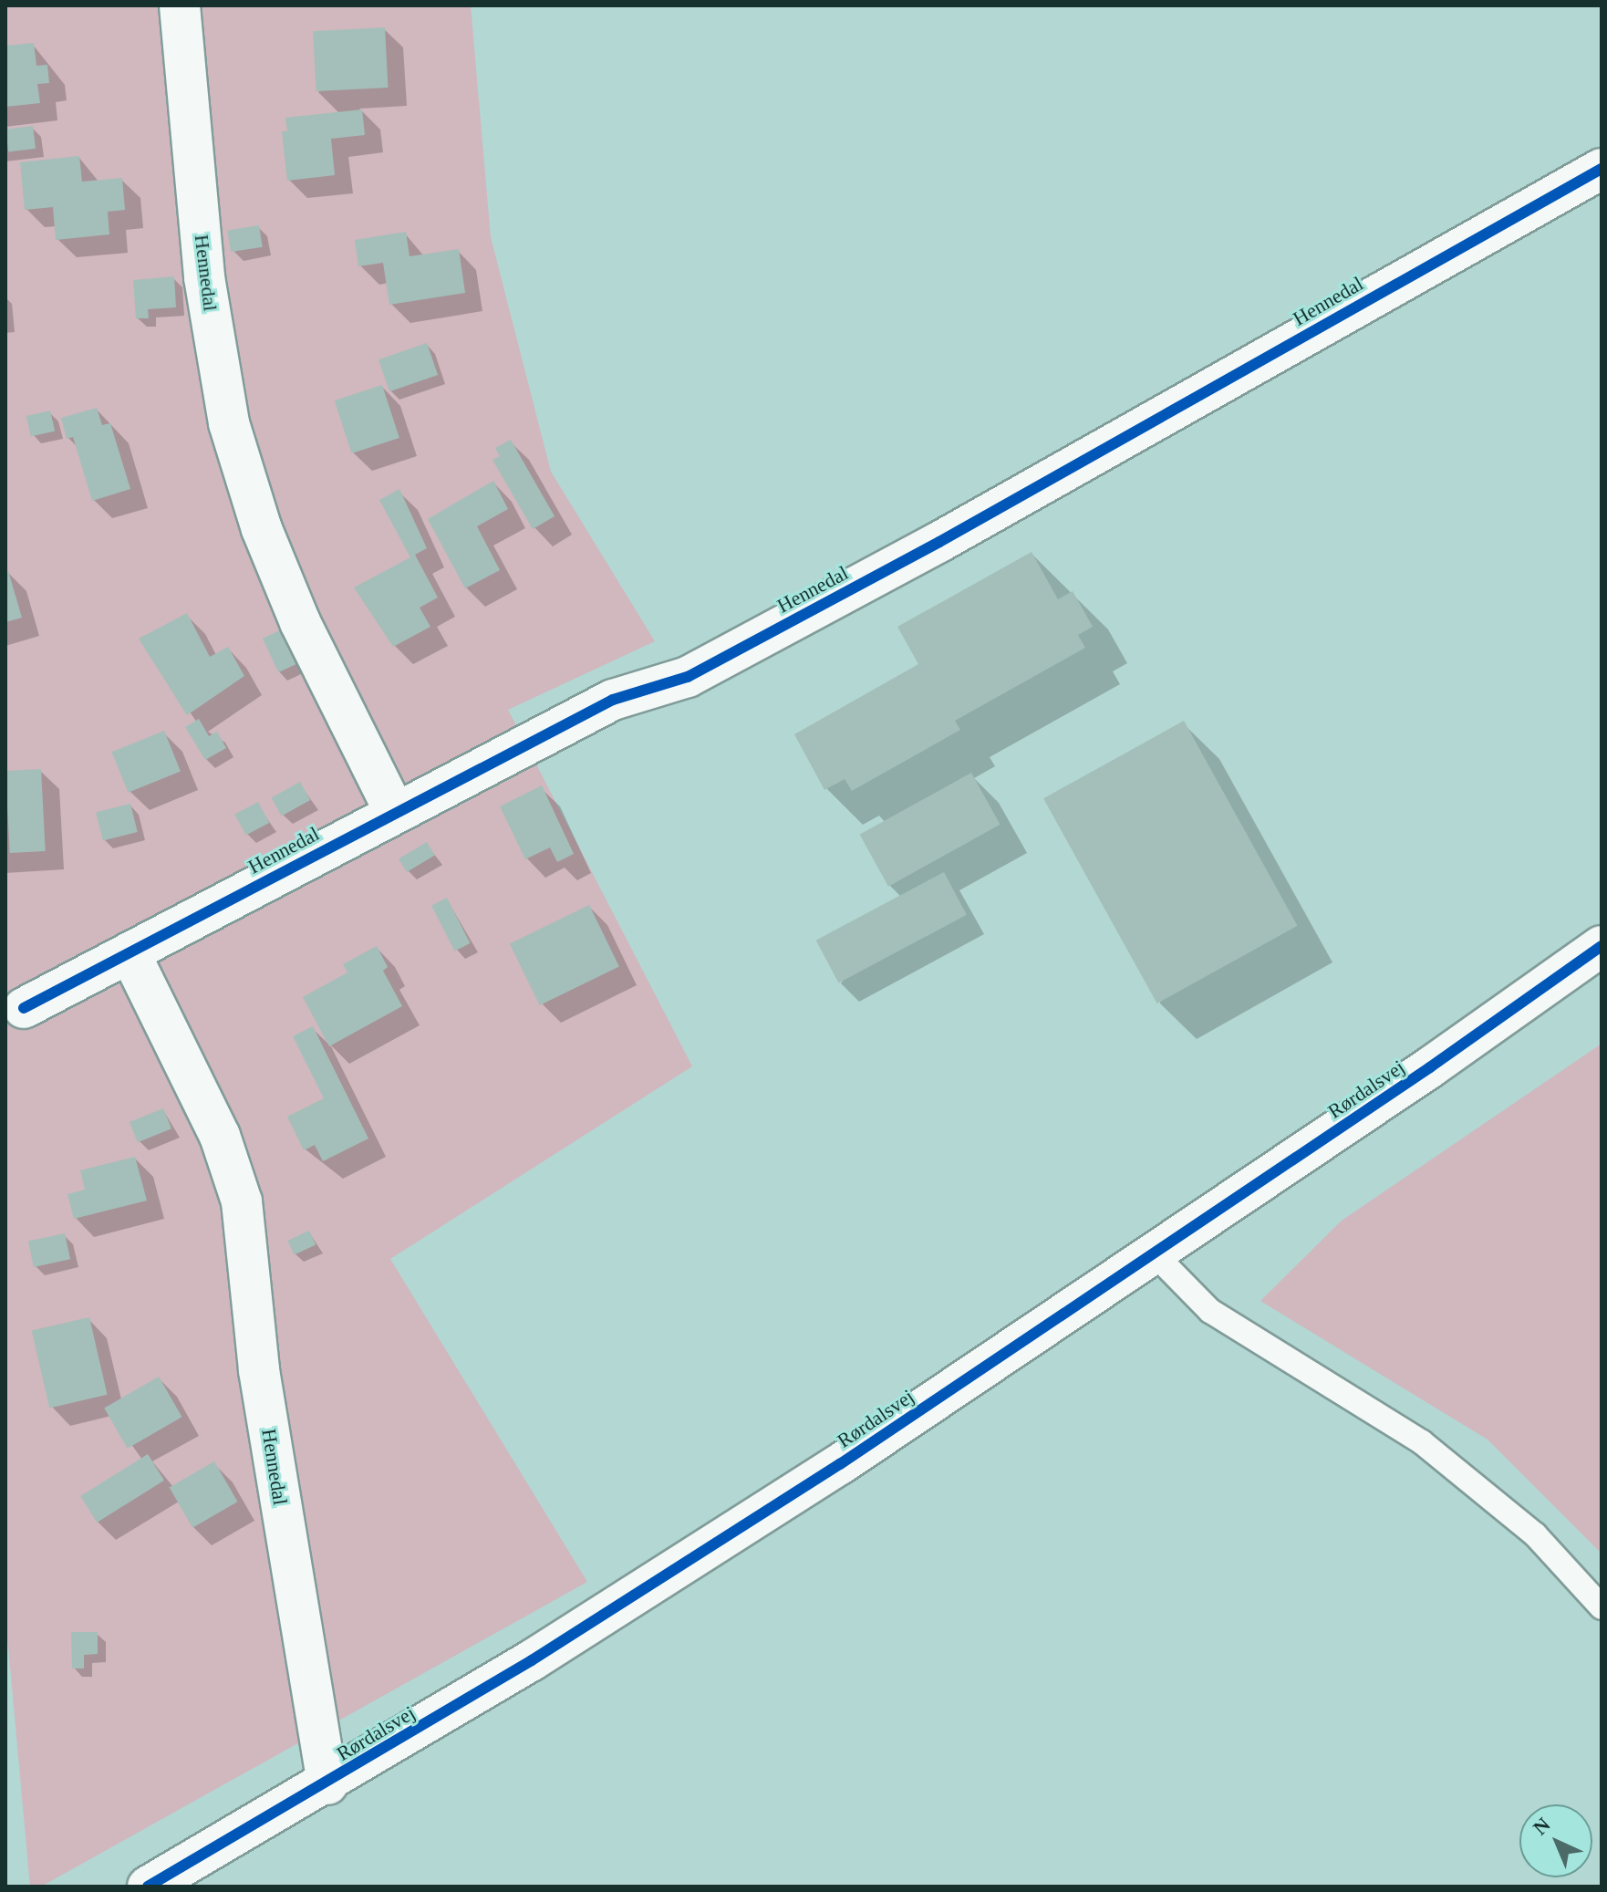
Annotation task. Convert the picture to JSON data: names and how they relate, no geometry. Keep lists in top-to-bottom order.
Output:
{
  "streets": {
    "street": ["Hennedal", "Rørdalsvej"]
  },
  "crossings": [
    ["Hennedal", "Rørdalsvej"]
  ],
  "north": "top left"
}
